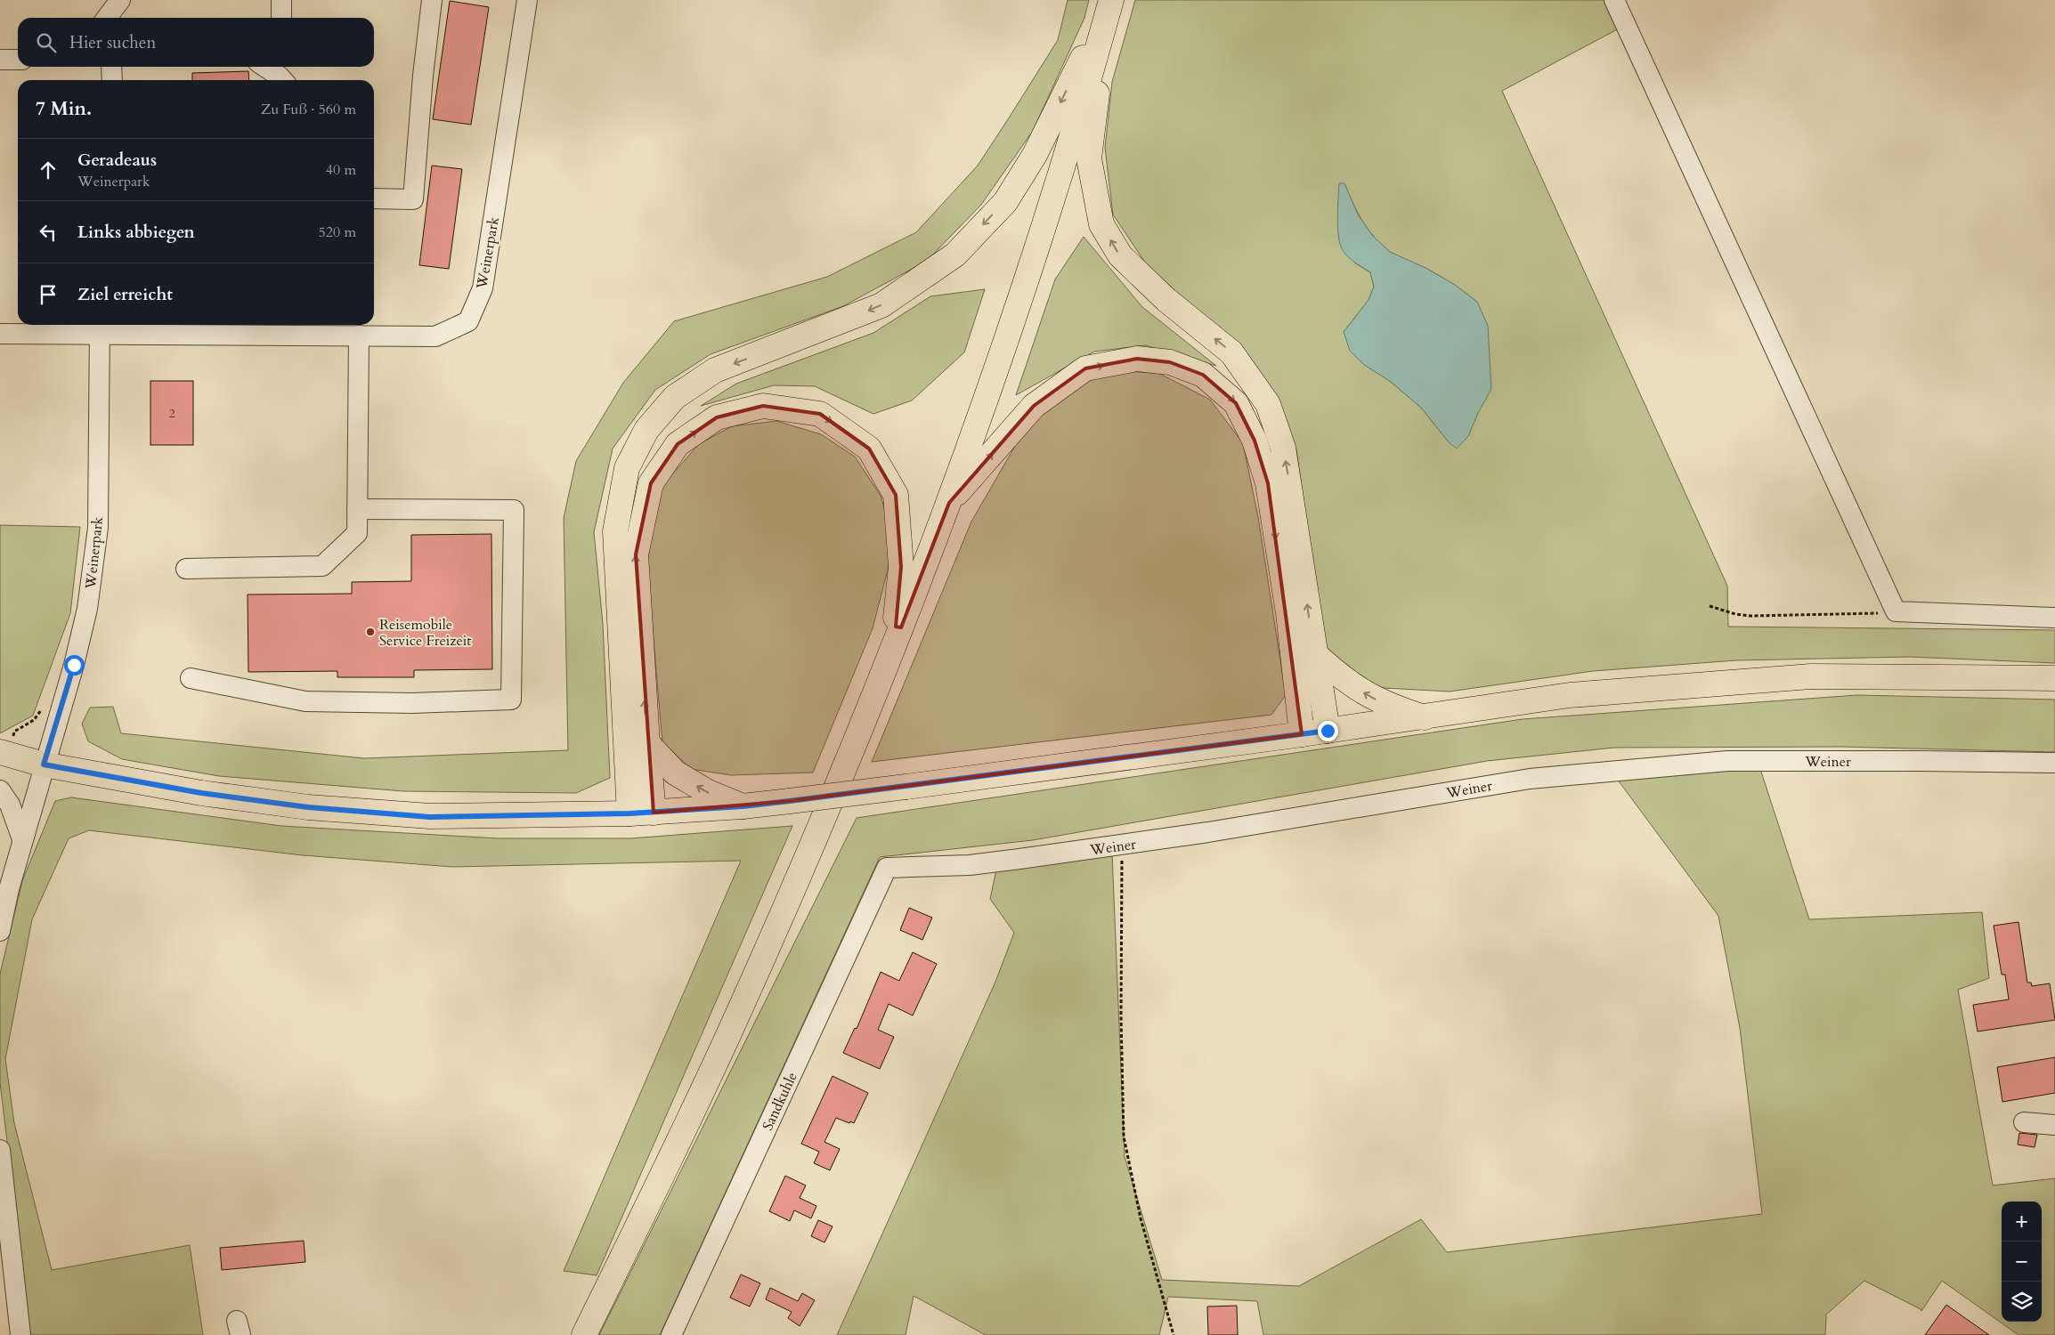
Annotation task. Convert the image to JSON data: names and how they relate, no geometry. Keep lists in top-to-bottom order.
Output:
{
  "streets": {
    "street": ["Weinerpark", "Weiner", "Sandkuhle"]
  },
  "crossings": [
    ["Weiner", "Sandkuhle"]
  ],
  "places": ["Reisemobile Service Freizeit"],
  "house_numbers": ["2"],
  "page": {
    "search": "Hier suchen",
    "heading": ["7 Min.", "Zu Fuß · 560 m"],
    "list": [
      ["Geradeaus", "Weinerpark", "40 m"],
      ["Links abbiegen", "520 m"],
      "Ziel erreicht"
    ],
    "map_buttons": ["+", "−"]
  }
}
